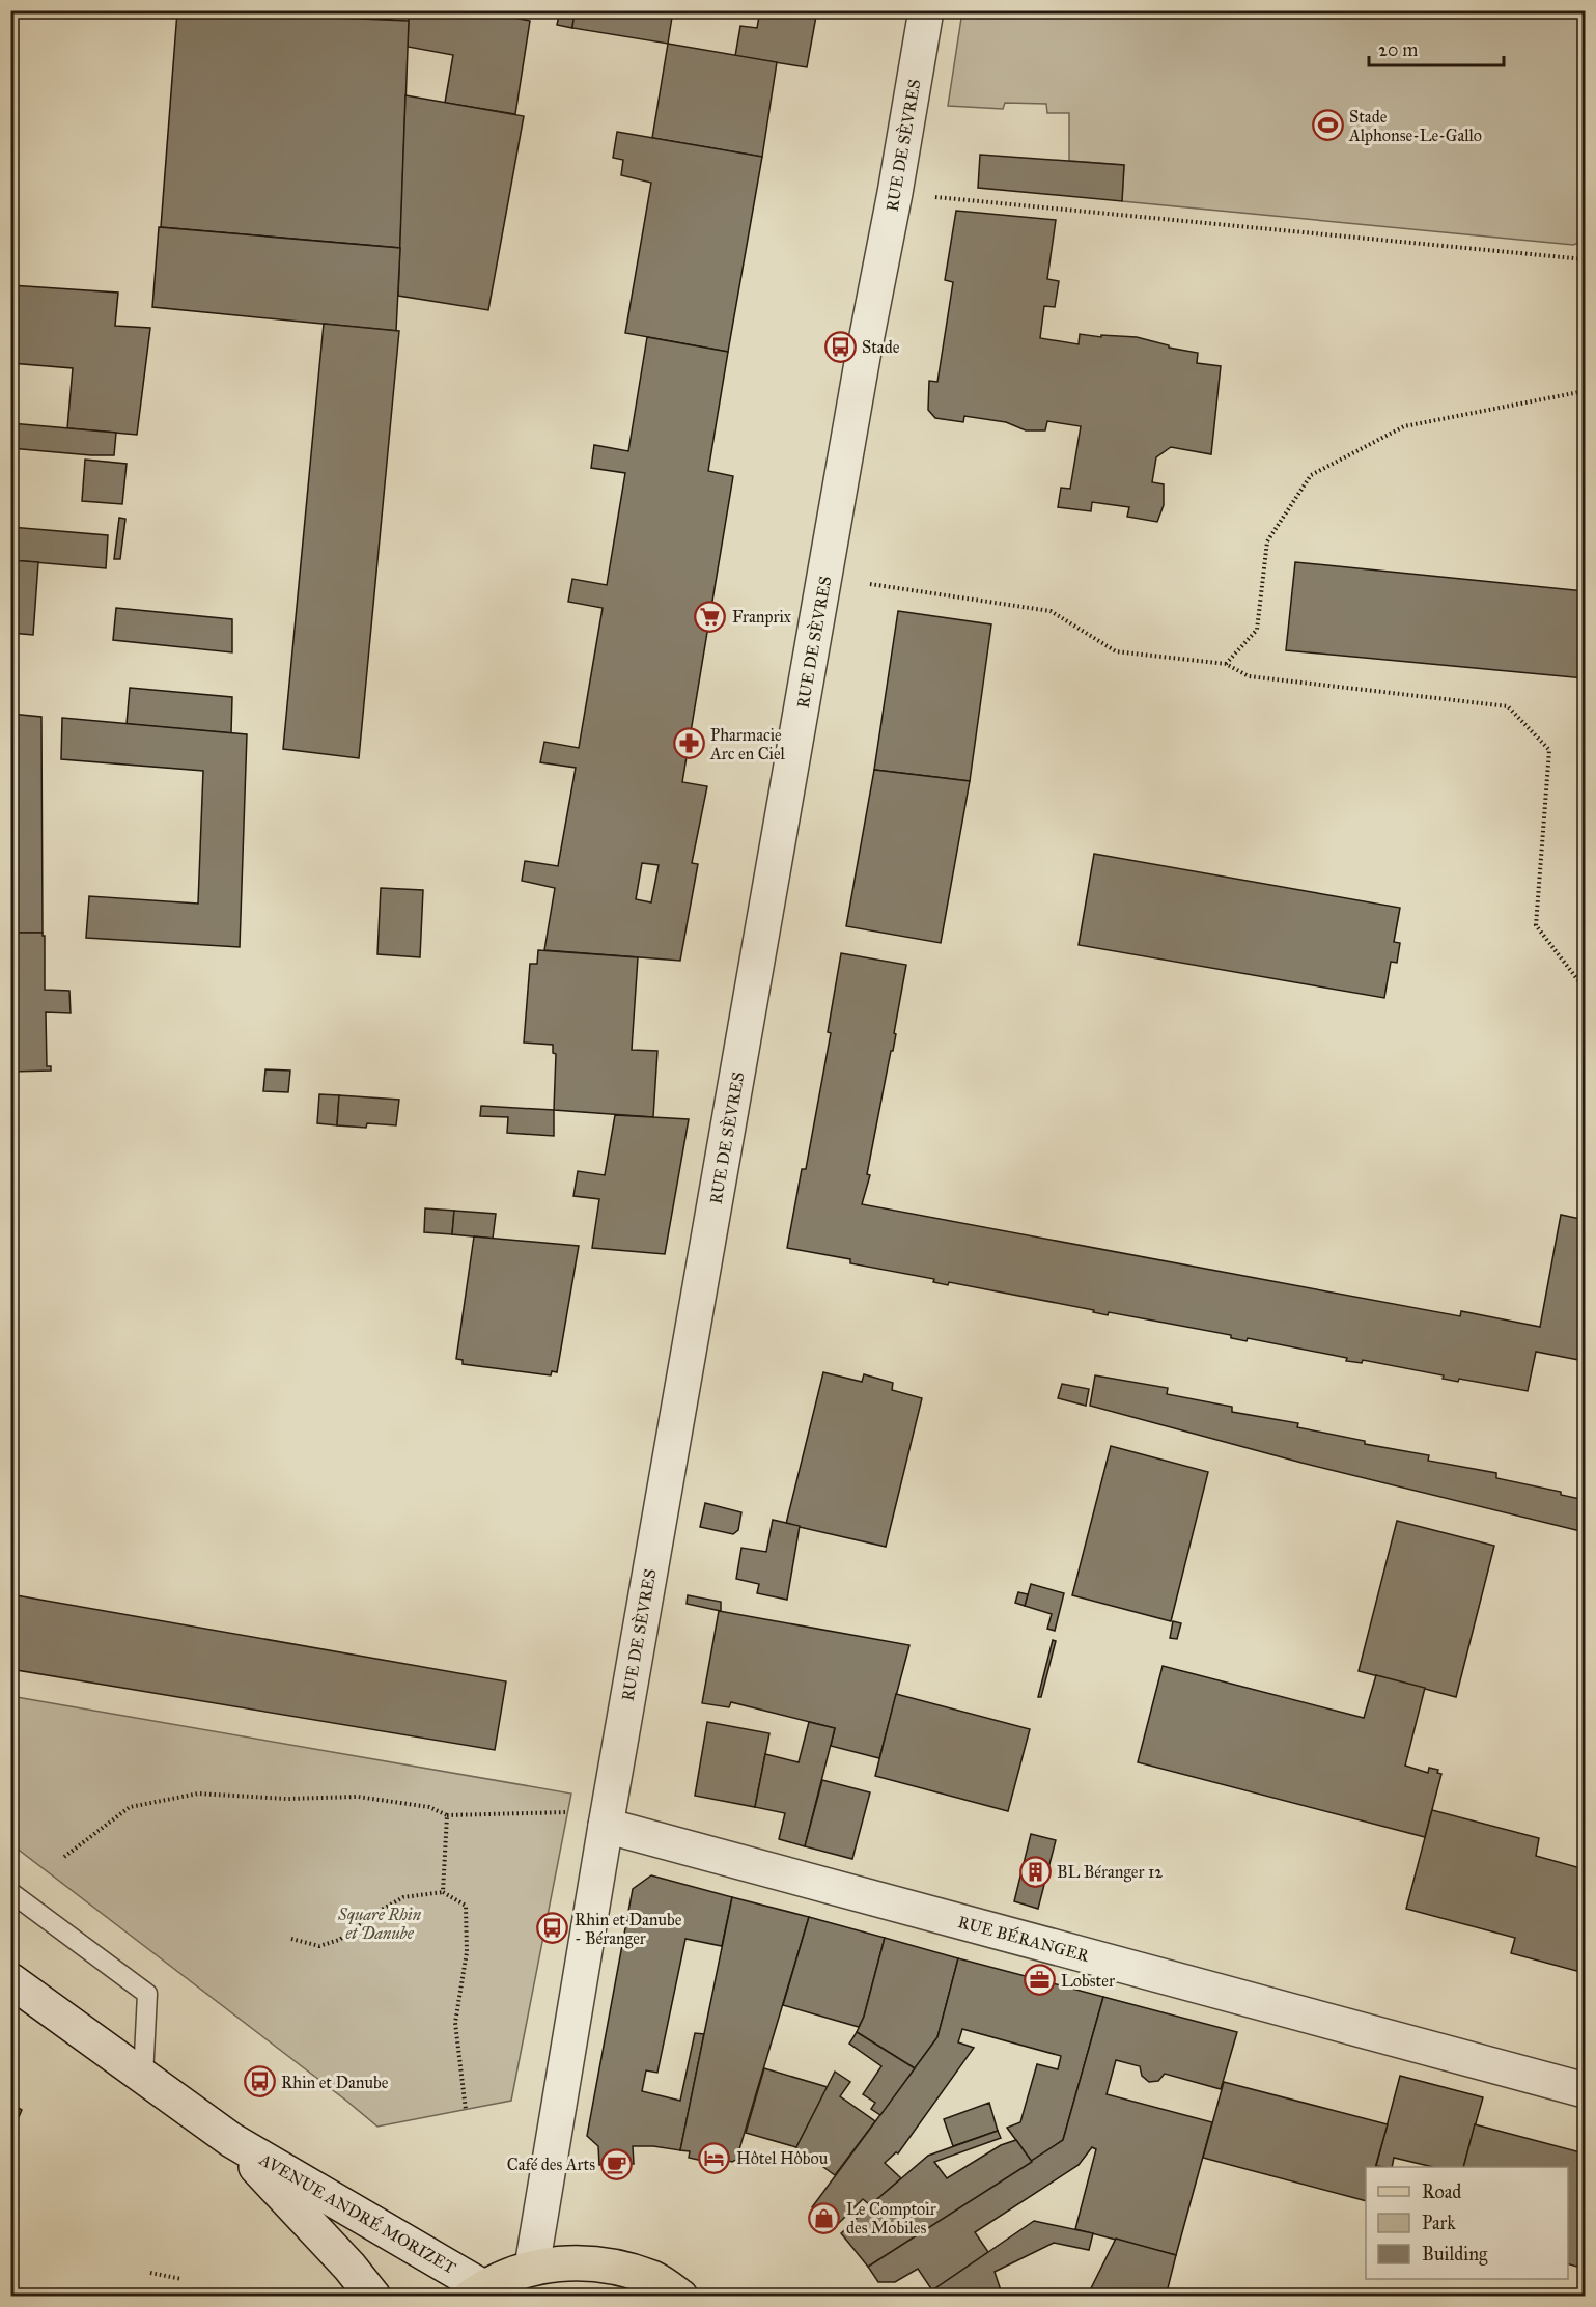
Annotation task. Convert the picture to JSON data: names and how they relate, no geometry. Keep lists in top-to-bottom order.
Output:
{
  "streets": {
    "street": ["RUE DE SÈVRES", "RUE BÉRANGER", "AVENUE ANDRÉ MORIZET"]
  },
  "crossings": [
    ["RUE DE SÈVRES", "RUE BÉRANGER"]
  ],
  "parks": ["Square Rhin et Danube"],
  "places": {
    "sports": ["Stade Alphonse-Le-Gallo"],
    "bus stop": ["Stade", "Rhin et Danube - Béranger", "Rhin et Danube"],
    "supermarket": ["Franprix"],
    "pharmacy": ["Pharmacie Arc en Ciel"],
    "building": ["BL Béranger 12"],
    "office": ["Lobster"],
    "hotel": ["Hôtel Hôbou"],
    "cafe": ["Café des Arts"],
    "shop": ["Le Comptoir des Mobiles"]
  },
  "legend": ["Road", "Park", "Building"],
  "scale_bar": "20 m"
}
